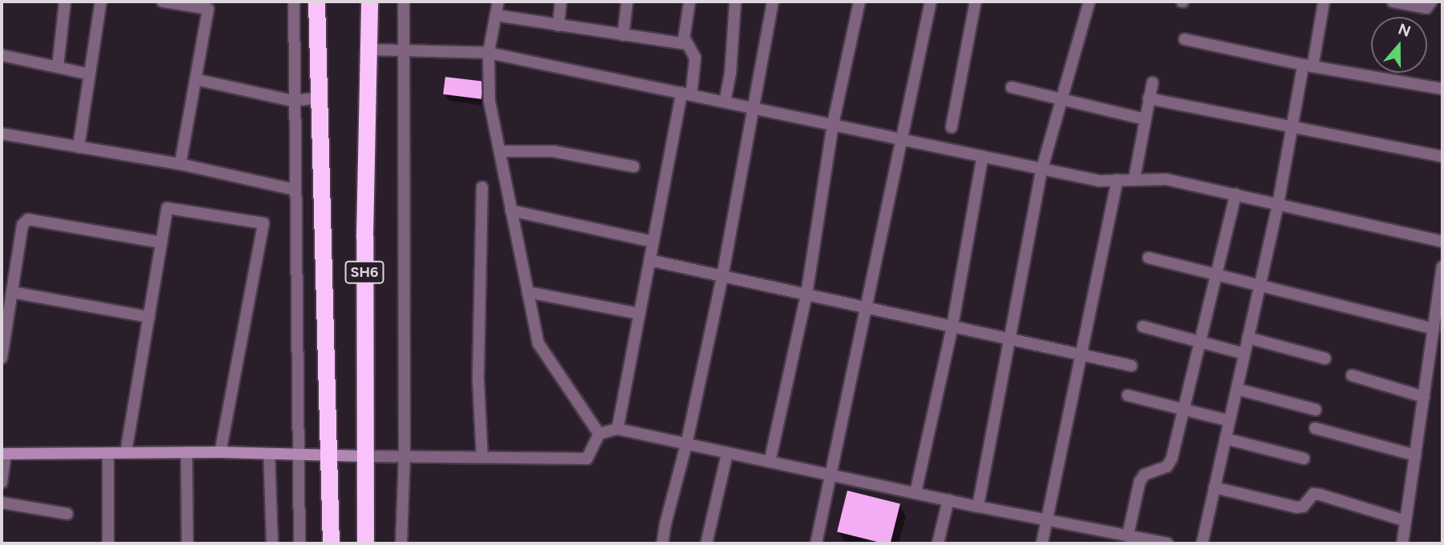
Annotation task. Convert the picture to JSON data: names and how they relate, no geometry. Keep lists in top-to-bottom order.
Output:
{
  "streets": {
    "highway": ["SH6"]
  },
  "north": "top"
}
